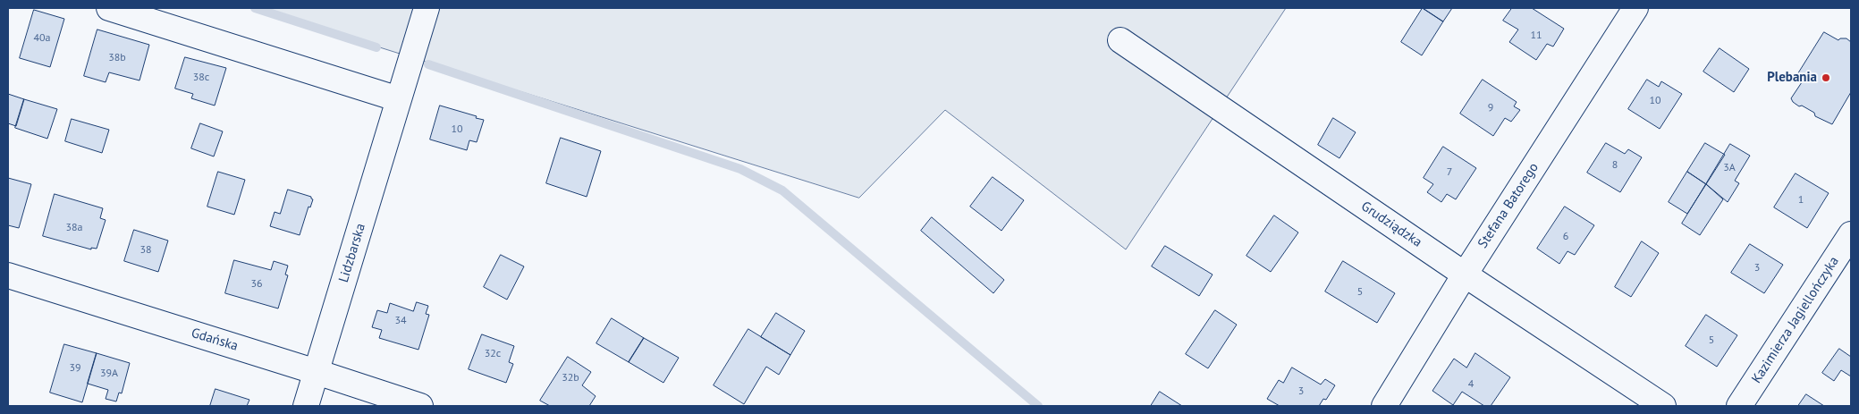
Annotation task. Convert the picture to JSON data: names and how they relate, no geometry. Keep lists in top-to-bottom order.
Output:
{
  "streets": {
    "street": [
      "Stefana Batorego",
      "Grudziądzka",
      "Lidzbarska",
      "Kazimierza Jagiellończyka",
      "Gdańska"
    ]
  },
  "crossings": [
    ["Stefana Batorego", "Grudziądzka"],
    ["Lidzbarska", "Gdańska"]
  ],
  "places": ["Plebania"],
  "house_numbers": [
    "11",
    "40a",
    "38b",
    "38c",
    "10",
    "9",
    "10",
    "8",
    "3A",
    "7",
    "1",
    "38a",
    "6",
    "38",
    "3",
    "36",
    "5",
    "34",
    "5",
    "32c",
    "39",
    "39A",
    "32b",
    "4",
    "3"
  ]
}
